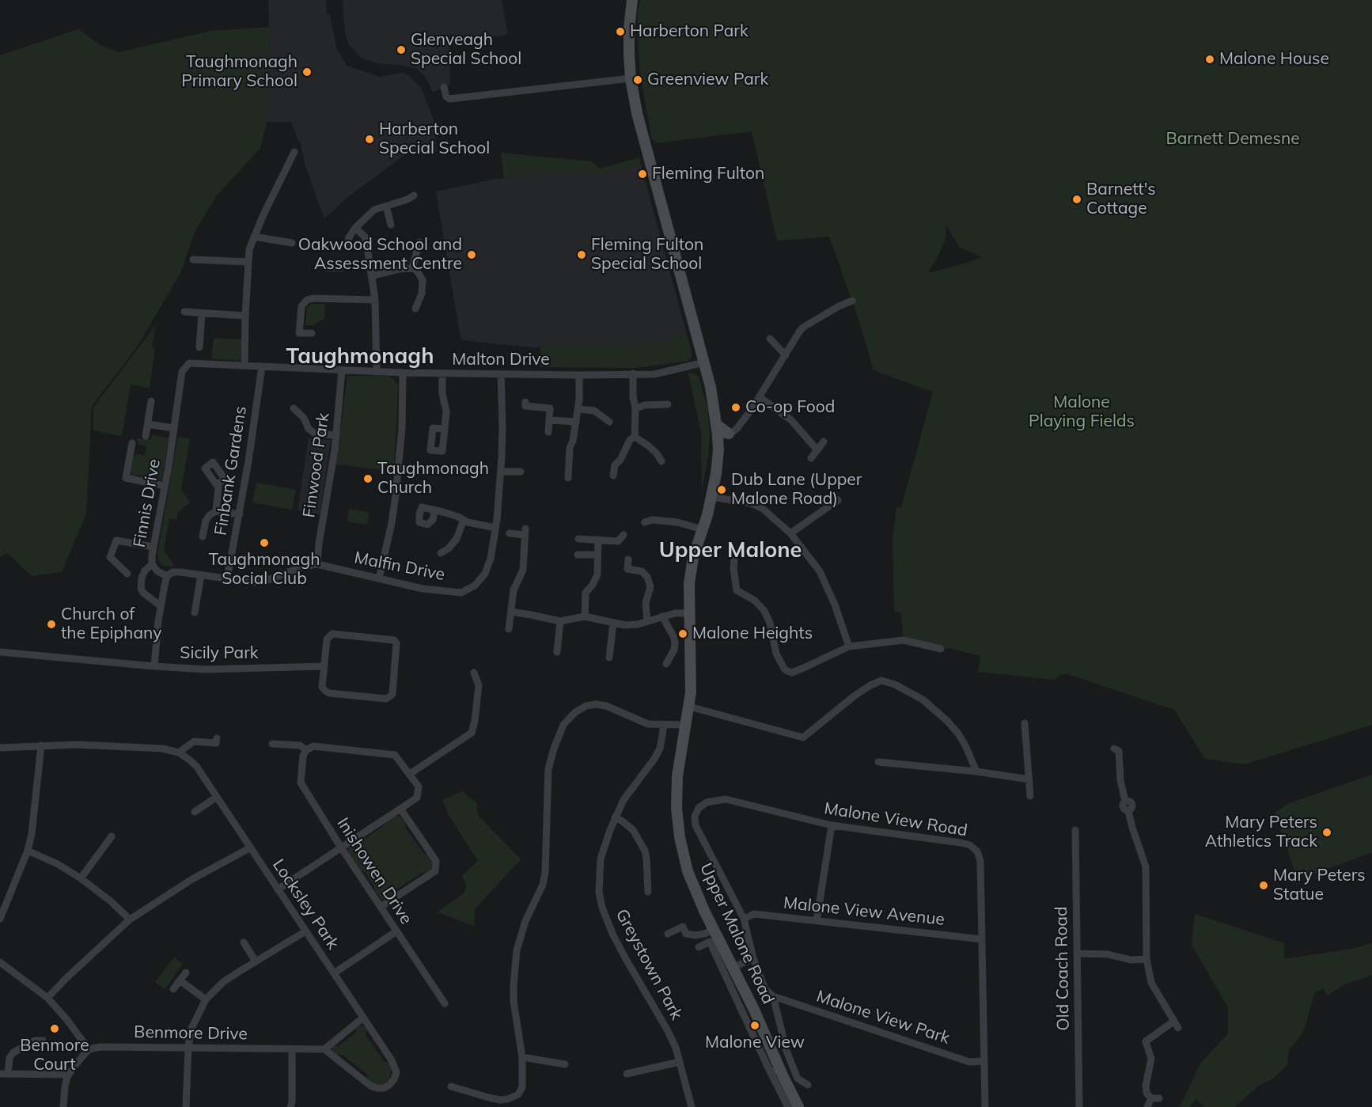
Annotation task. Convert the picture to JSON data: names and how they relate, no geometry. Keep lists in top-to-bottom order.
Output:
{
  "streets": {
    "main road": ["Upper Malone Road"],
    "street": [
      "Malton Drive",
      "Finwood Park",
      "Finbank Gardens",
      "Finnis Drive",
      "Malfin Drive",
      "Sicily Park",
      "Malone View Road",
      "Inishowen Drive",
      "Locksley Park",
      "Malone View Avenue",
      "Greystown Park",
      "Old Coach Road",
      "Malone View Park",
      "Benmore Drive"
    ]
  },
  "crossings": [
    ["Malton Drive", "Finwood Park"],
    ["Malton Drive", "Finbank Gardens"],
    ["Malton Drive", "Finnis Drive"],
    ["Malton Drive", "Malfin Drive"],
    ["Malton Drive", "Upper Malone Road"],
    ["Finwood Park", "Malfin Drive"],
    ["Finbank Gardens", "Malfin Drive"],
    ["Finnis Drive", "Malfin Drive"],
    ["Malone View Road", "Malone View Avenue"],
    ["Malone View Road", "Malone View Park"],
    ["Locksley Park", "Benmore Drive"]
  ],
  "districts": ["Taughmonagh", "Upper Malone"],
  "parks": ["Barnett Demesne", "Malone Playing Fields"],
  "places": [
    "Harberton Park",
    "Glenveagh Special School",
    "Malone House",
    "Taughmonagh Primary School",
    "Greenview Park",
    "Harberton Special School",
    "Fleming Fulton",
    "Barnett's Cottage",
    "Oakwood School and Assessment Centre",
    "Fleming Fulton Special School",
    "Co-op Food",
    "Taughmonagh Church",
    "Dub Lane (Upper Malone Road)",
    "Taughmonagh Social Club",
    "Church of the Epiphany",
    "Malone Heights",
    "Mary Peters Athletics Track",
    "Mary Peters Statue",
    "Malone View",
    "Benmore Court"
  ]
}
